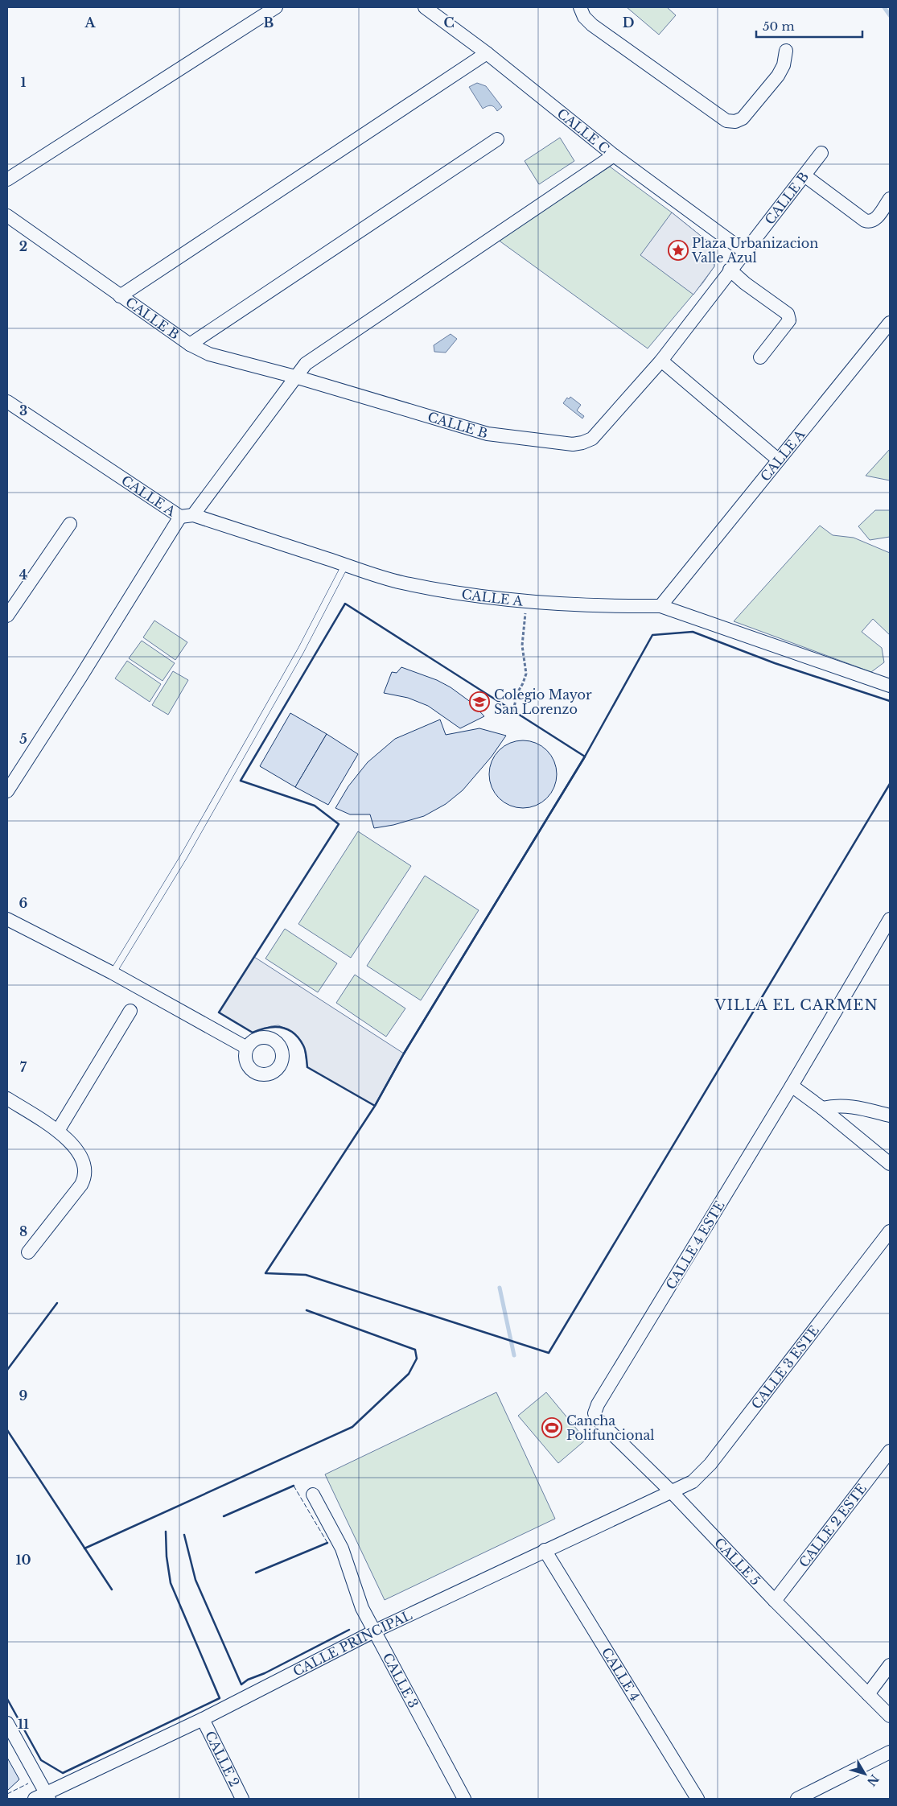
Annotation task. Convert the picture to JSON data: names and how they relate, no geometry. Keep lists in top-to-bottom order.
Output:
{
  "streets": {
    "street": [
      "CALLE C",
      "CALLE B",
      "CALLE A",
      "CALLE 4 ESTE",
      "CALLE 3 ESTE",
      "CALLE 2 ESTE",
      "CALLE 5",
      "CALLE PRINCIPAL",
      "CALLE 4",
      "CALLE 3",
      "CALLE 2"
    ]
  },
  "crossings": [
    ["CALLE C", "CALLE B"],
    ["CALLE 4 ESTE", "CALLE 5"],
    ["CALLE 3 ESTE", "CALLE 5"],
    ["CALLE 3 ESTE", "CALLE PRINCIPAL"],
    ["CALLE 2 ESTE", "CALLE 5"],
    ["CALLE 5", "CALLE PRINCIPAL"],
    ["CALLE PRINCIPAL", "CALLE 4"],
    ["CALLE PRINCIPAL", "CALLE 3"],
    ["CALLE PRINCIPAL", "CALLE 2"]
  ],
  "districts": ["VILLA EL CARMEN"],
  "places": {
    "place": ["Plaza Urbanizacion Valle Azul"],
    "school or university": ["Colegio Mayor San Lorenzo"],
    "sports": ["Cancha Polifuncional"]
  },
  "scale_bar": "50 m",
  "north": "bottom right",
  "grid": {
    "columns": [
      "A",
      "B",
      "C",
      "D"
    ],
    "rows": [
      "1",
      "2",
      "3",
      "4",
      "5",
      "6",
      "7",
      "8",
      "9",
      "10",
      "11"
    ]
  }
}
